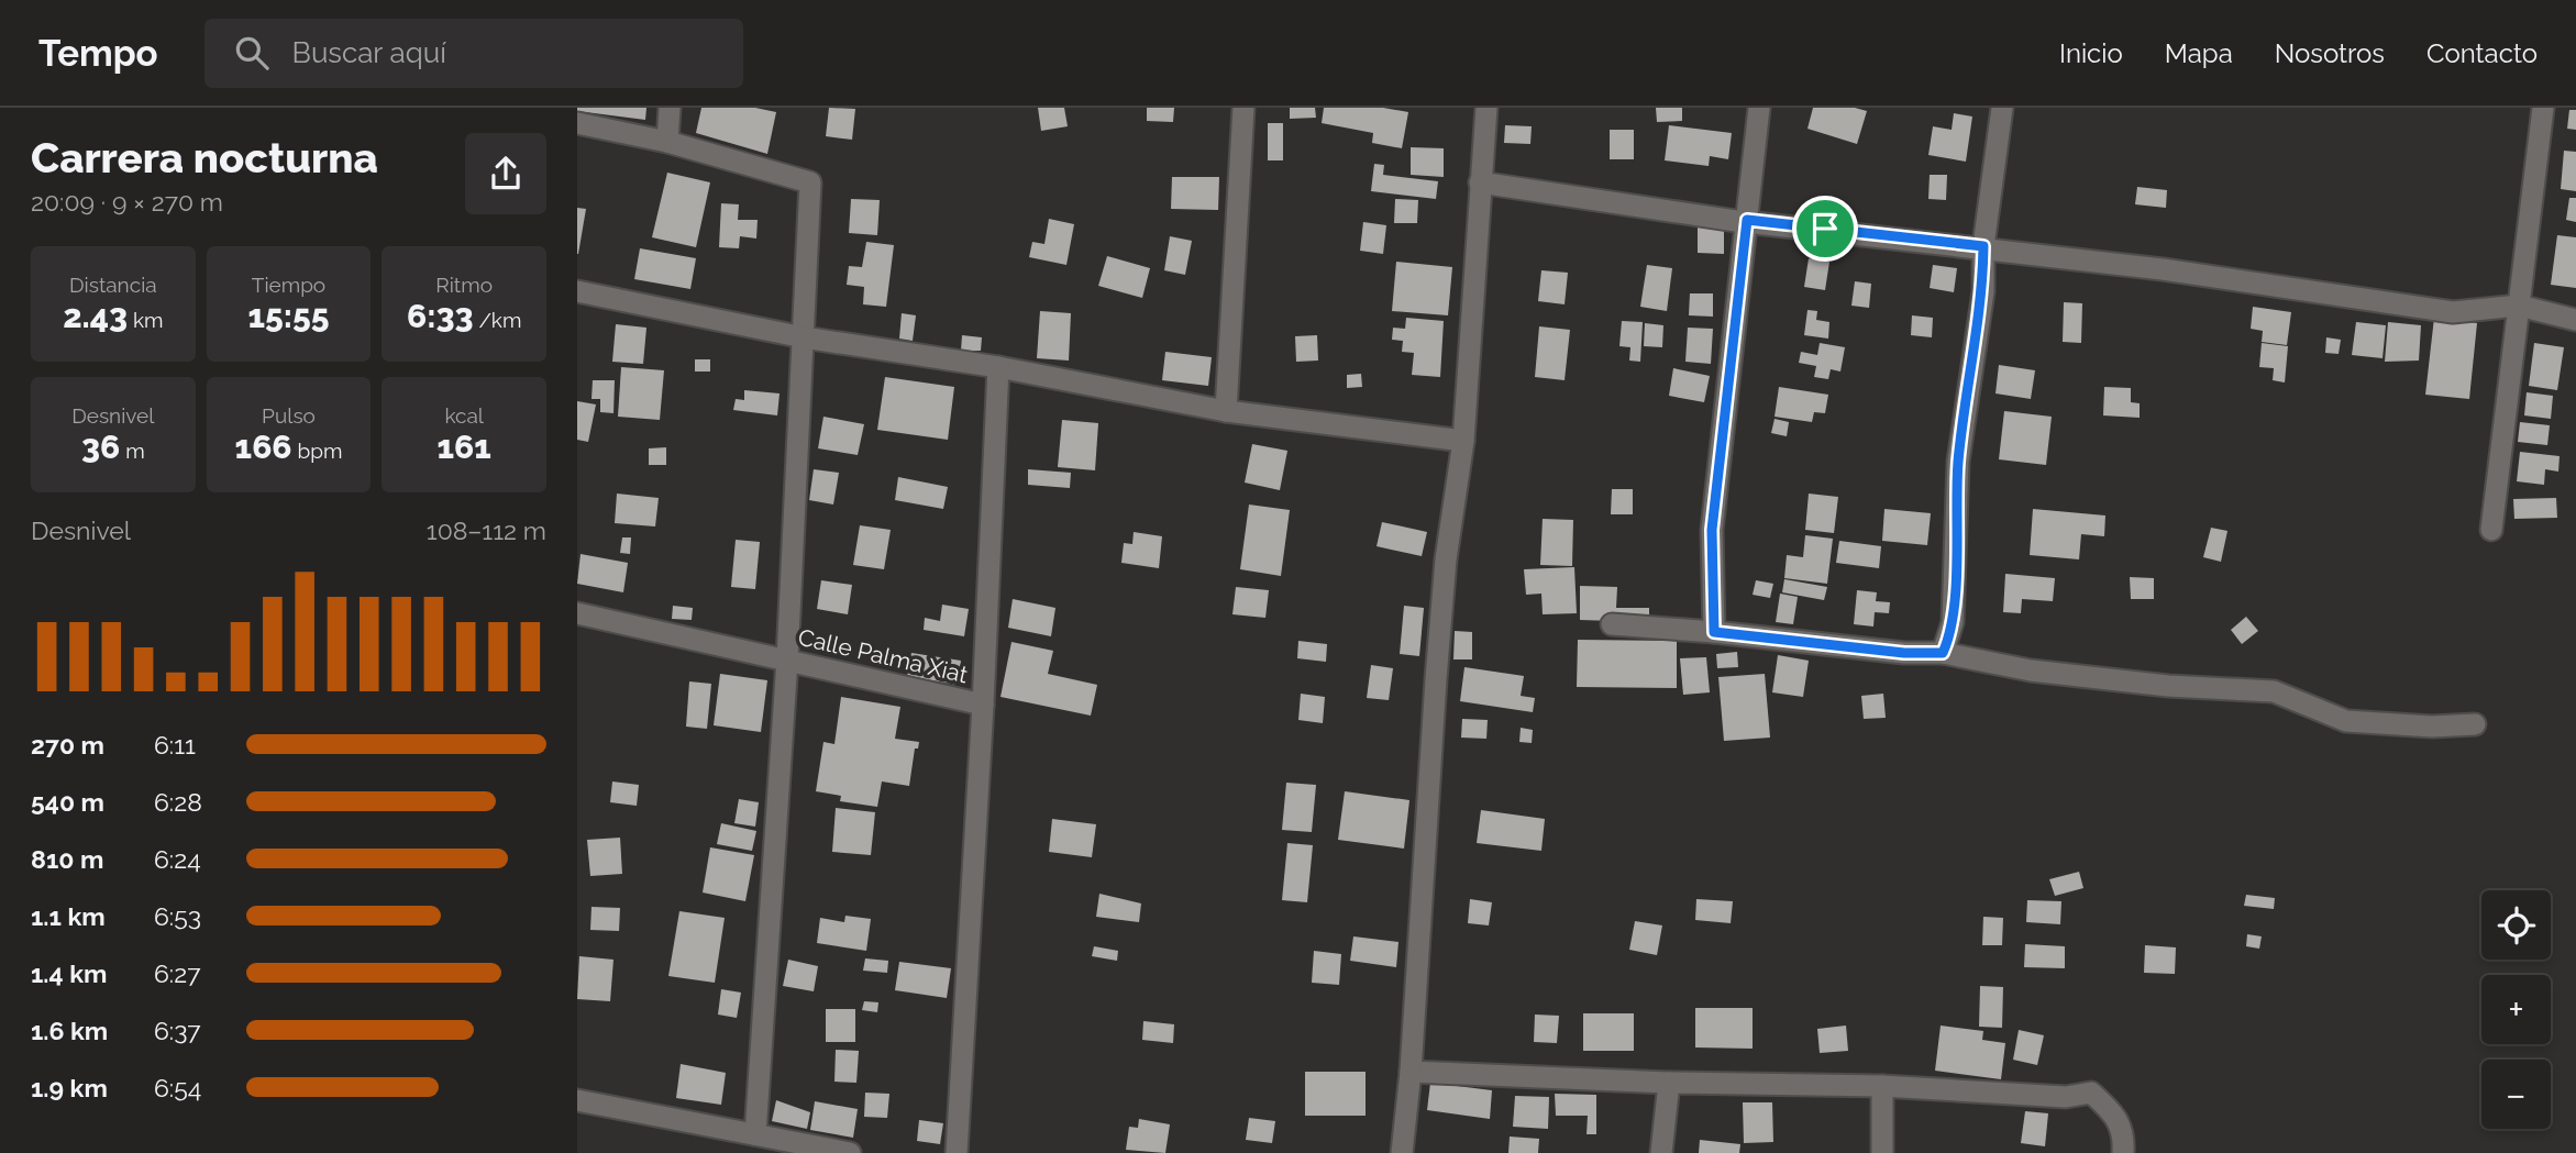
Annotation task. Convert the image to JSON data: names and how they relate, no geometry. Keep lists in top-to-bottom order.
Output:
{
  "streets": {
    "street": ["Calle Palma Xiat"]
  },
  "page": {
    "header": "Tempo",
    "search": "Buscar aquí",
    "nav": [
      "Inicio",
      "Mapa",
      "Nosotros",
      "Contacto"
    ],
    "heading": ["Carrera nocturna", "20:09 · 9 × 270 m"],
    "stats": [
      ["Distancia", "2.43 km"],
      ["Tiempo", "15:55"],
      ["Ritmo", "6:33 /km"],
      ["Desnivel", "36 m"],
      ["Pulso", "166 bpm"],
      ["kcal", "161"]
    ],
    "chart": ["Desnivel", "108–112 m"],
    "list": [
      {
        "name": "270 m",
        "note": "6:11"
      },
      {
        "name": "540 m",
        "note": "6:28"
      },
      {
        "name": "810 m",
        "note": "6:24"
      },
      {
        "name": "1.1 km",
        "note": "6:53"
      },
      {
        "name": "1.4 km",
        "note": "6:27"
      },
      {
        "name": "1.6 km",
        "note": "6:37"
      },
      {
        "name": "1.9 km",
        "note": "6:54"
      }
    ],
    "map_buttons": ["+", "−"]
  }
}
